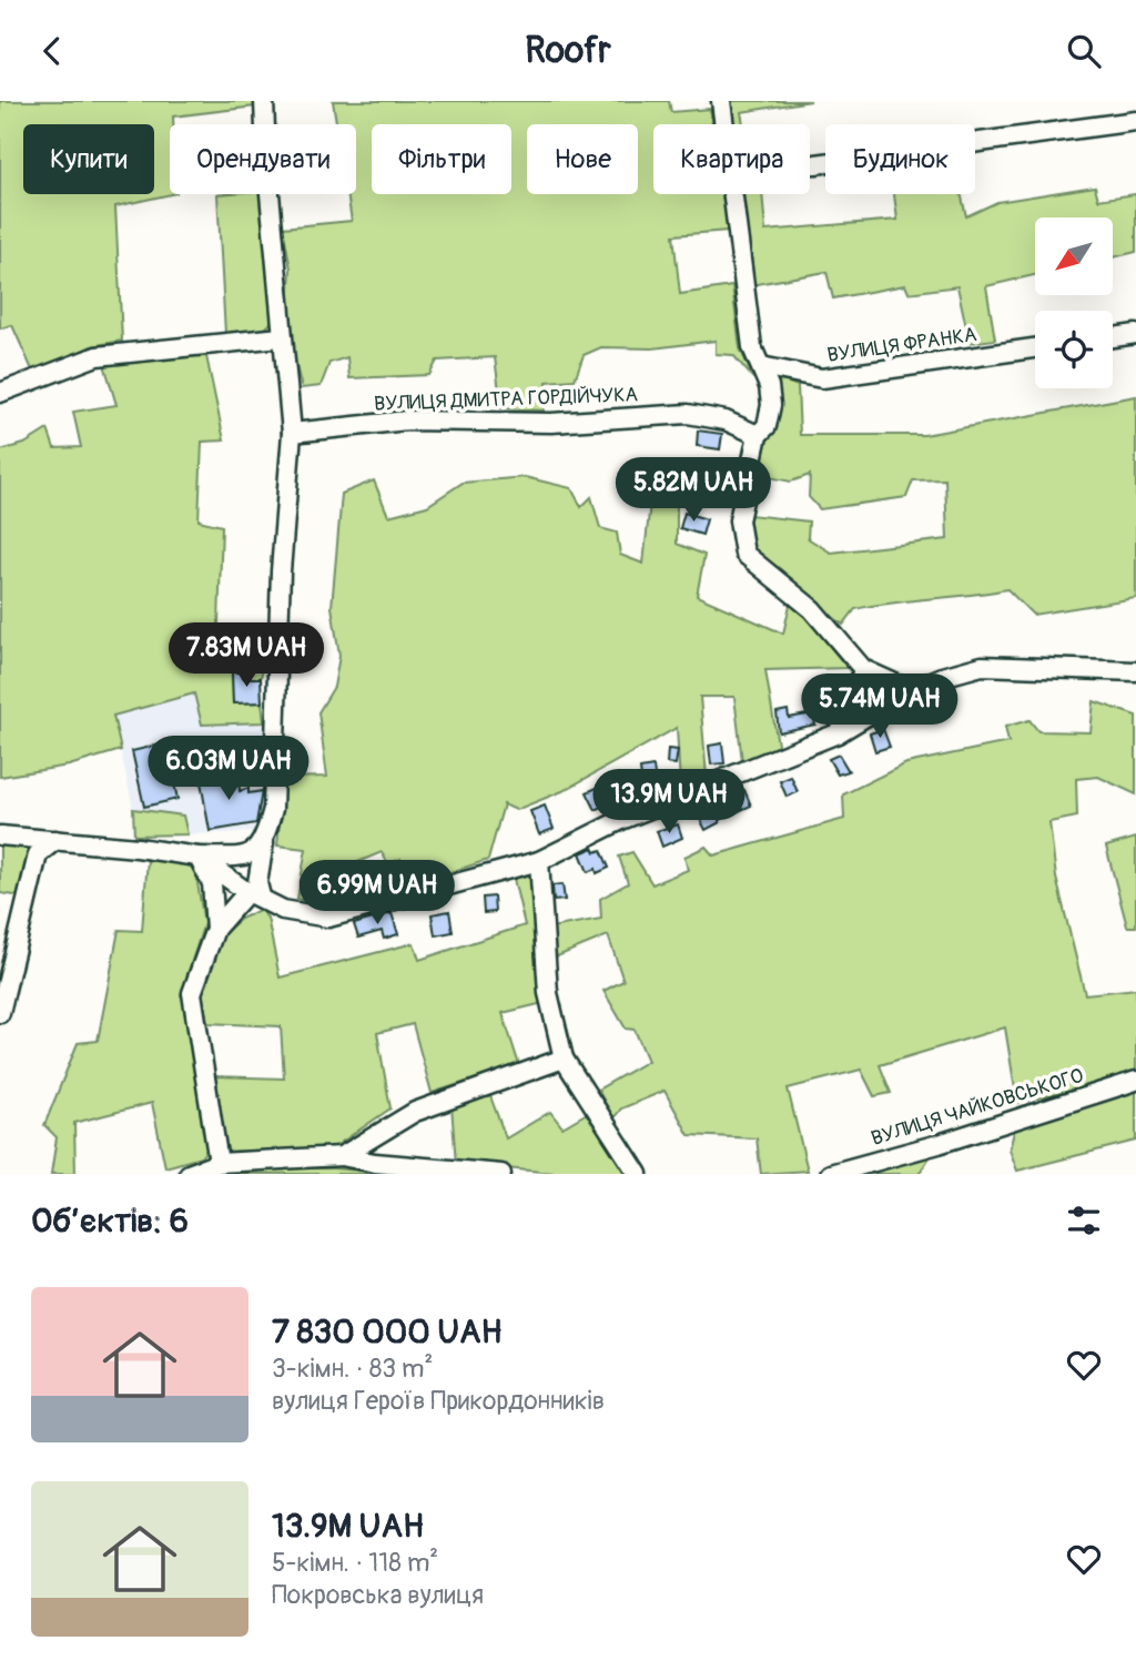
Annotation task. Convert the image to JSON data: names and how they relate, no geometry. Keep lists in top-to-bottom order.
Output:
{
  "streets": {
    "street": ["ВУЛИЦЯ ФРАНКА", "ВУЛИЦЯ ДМИТРА ГОРДІЙЧУКА", "ВУЛИЦЯ ЧАЙКОВСЬКОГО"]
  },
  "north": "bottom left",
  "page": {
    "header": "Roofr",
    "chip": [
      "Купити",
      "Орендувати",
      "Фільтри",
      "Нове",
      "Квартира",
      "Будинок"
    ],
    "price": [
      "5.82M UAH",
      "7.83M UAH",
      "5.74M UAH",
      "6.03M UAH",
      "13.9M UAH",
      "6.99M UAH"
    ],
    "heading": "Об’єктів: 6",
    "list": [
      {
        "name": "7 830 000 UAH",
        "note": "3-кімн. · 83 m² · вулиця Героїв Прикордонників"
      },
      {
        "name": "13.9M UAH",
        "note": "5-кімн. · 118 m² · Покровська вулиця"
      }
    ]
  }
}
